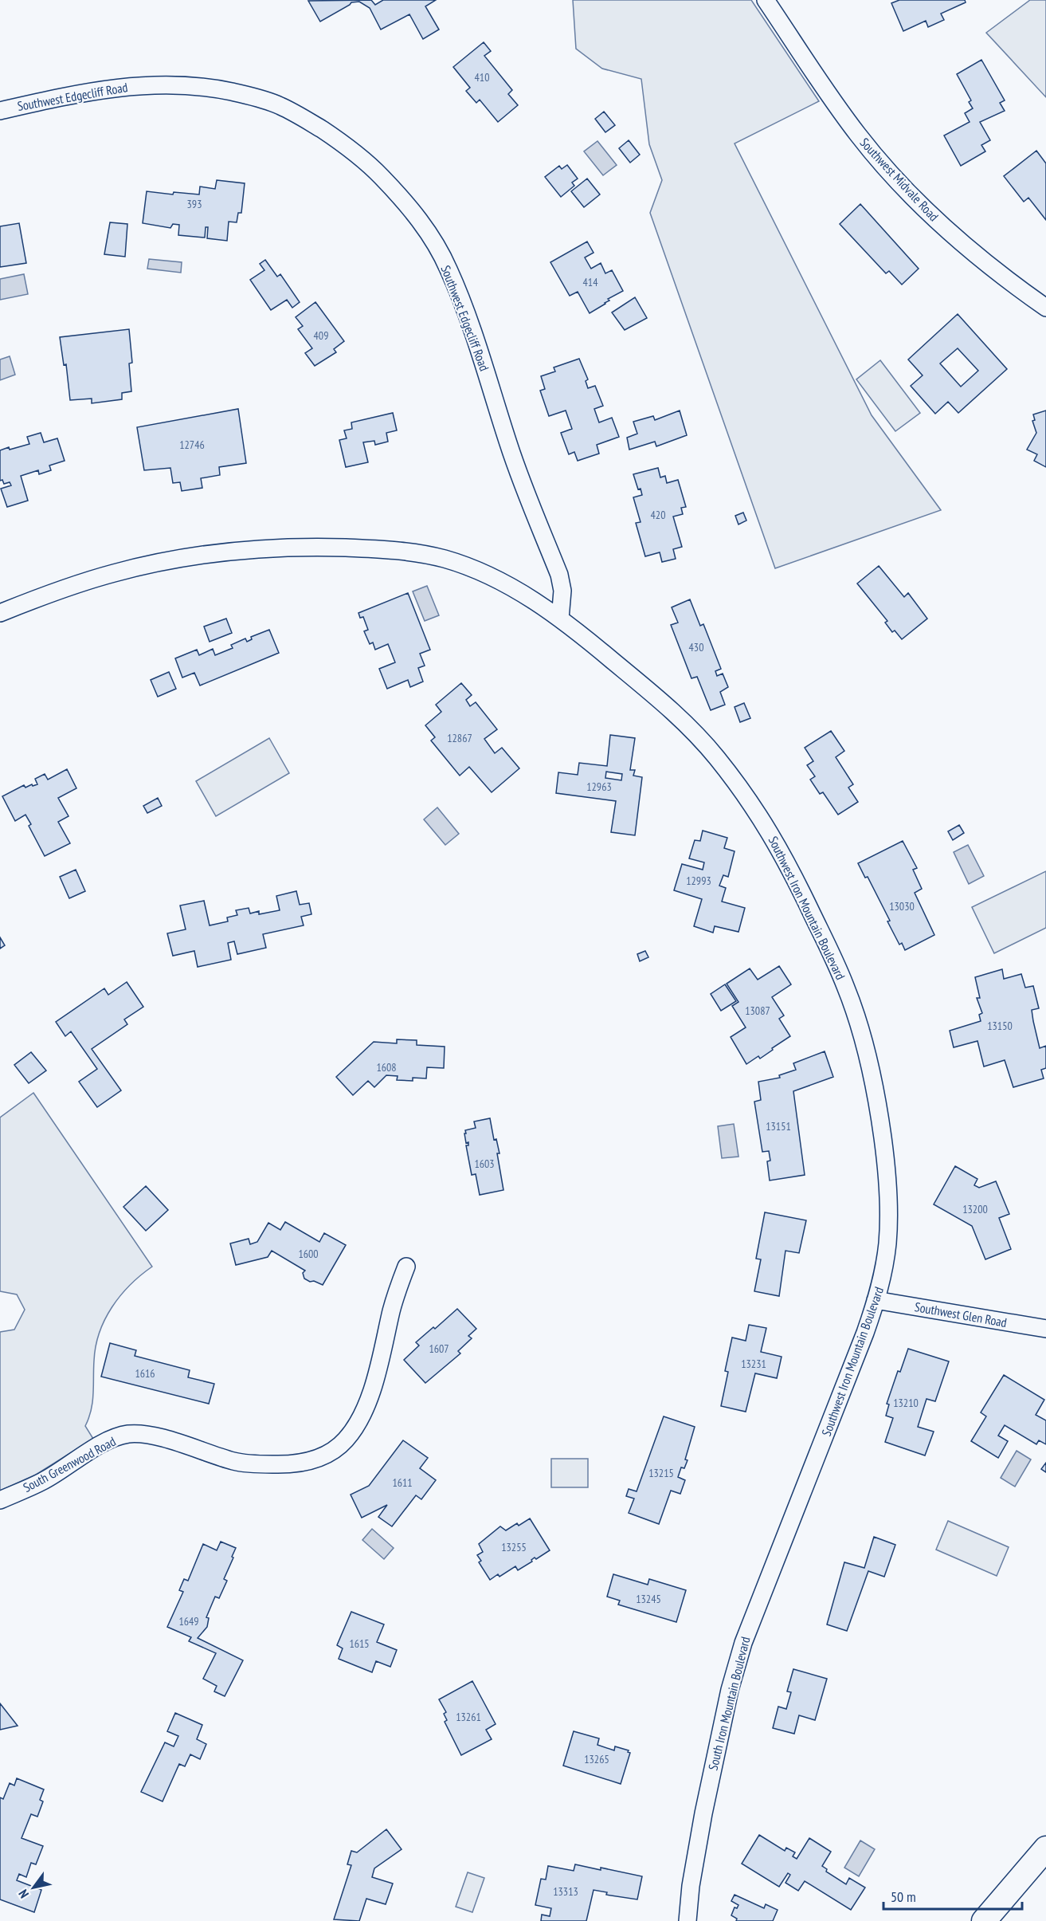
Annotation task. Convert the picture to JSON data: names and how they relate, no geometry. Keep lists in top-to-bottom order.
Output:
{
  "streets": {
    "street": [
      "Southwest Edgecliff Road",
      "Southwest Midvale Road",
      "Southwest Iron Mountain Boulevard",
      "Southwest Glen Road",
      "South Greenwood Road",
      "South Iron Mountain Boulevard"
    ]
  },
  "crossings": [
    ["Southwest Edgecliff Road", "Southwest Iron Mountain Boulevard"],
    ["Southwest Iron Mountain Boulevard", "Southwest Glen Road"],
    ["Southwest Iron Mountain Boulevard", "South Iron Mountain Boulevard"]
  ],
  "house_numbers": [
    "410",
    "393",
    "414",
    "409",
    "12746",
    "420",
    "430",
    "12867",
    "12963",
    "12993",
    "13030",
    "13087",
    "13150",
    "1608",
    "13151",
    "1603",
    "13200",
    "1600",
    "1607",
    "13231",
    "1616",
    "13210",
    "13215",
    "1611",
    "13255",
    "13245",
    "1649",
    "1615",
    "13261",
    "13265",
    "13313"
  ],
  "scale_bar": "50 m",
  "north": "bottom left"
}
